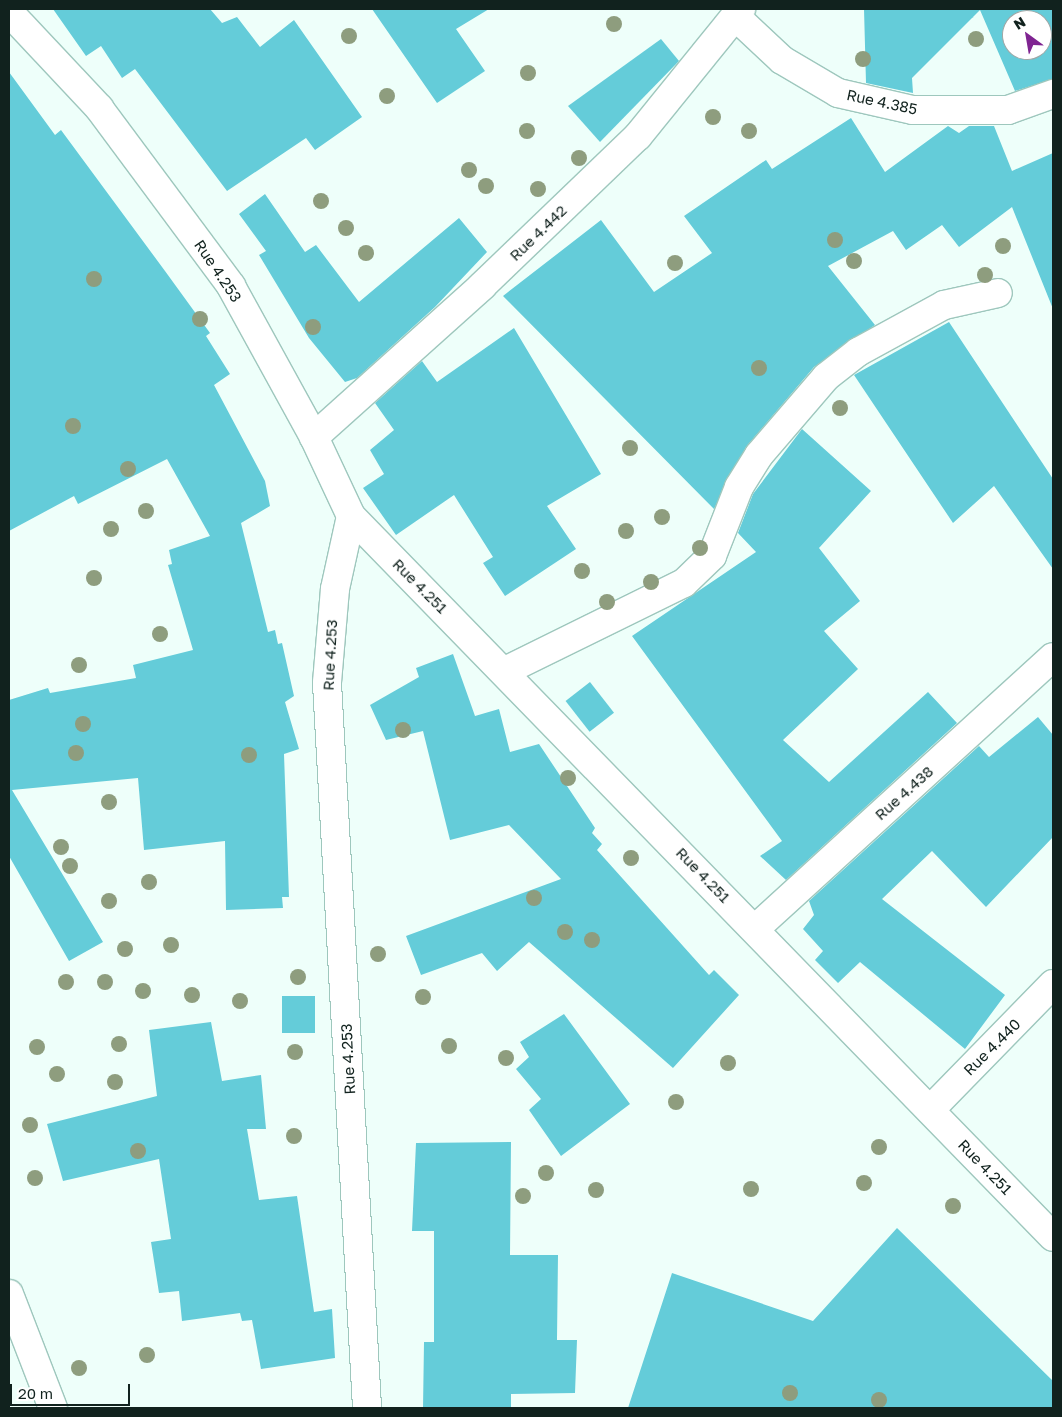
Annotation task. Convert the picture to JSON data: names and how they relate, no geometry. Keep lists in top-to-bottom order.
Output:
{
  "streets": {
    "main road": [
      "Rue 4.385",
      "Rue 4.442",
      "Rue 4.253",
      "Rue 4.251",
      "Rue 4.438",
      "Rue 4.440"
    ]
  },
  "crossings": [
    ["Rue 4.385", "Rue 4.442"],
    ["Rue 4.442", "Rue 4.253"],
    ["Rue 4.253", "Rue 4.251"],
    ["Rue 4.251", "Rue 4.438"],
    ["Rue 4.251", "Rue 4.440"]
  ],
  "scale_bar": "20 m",
  "north": "top left"
}
